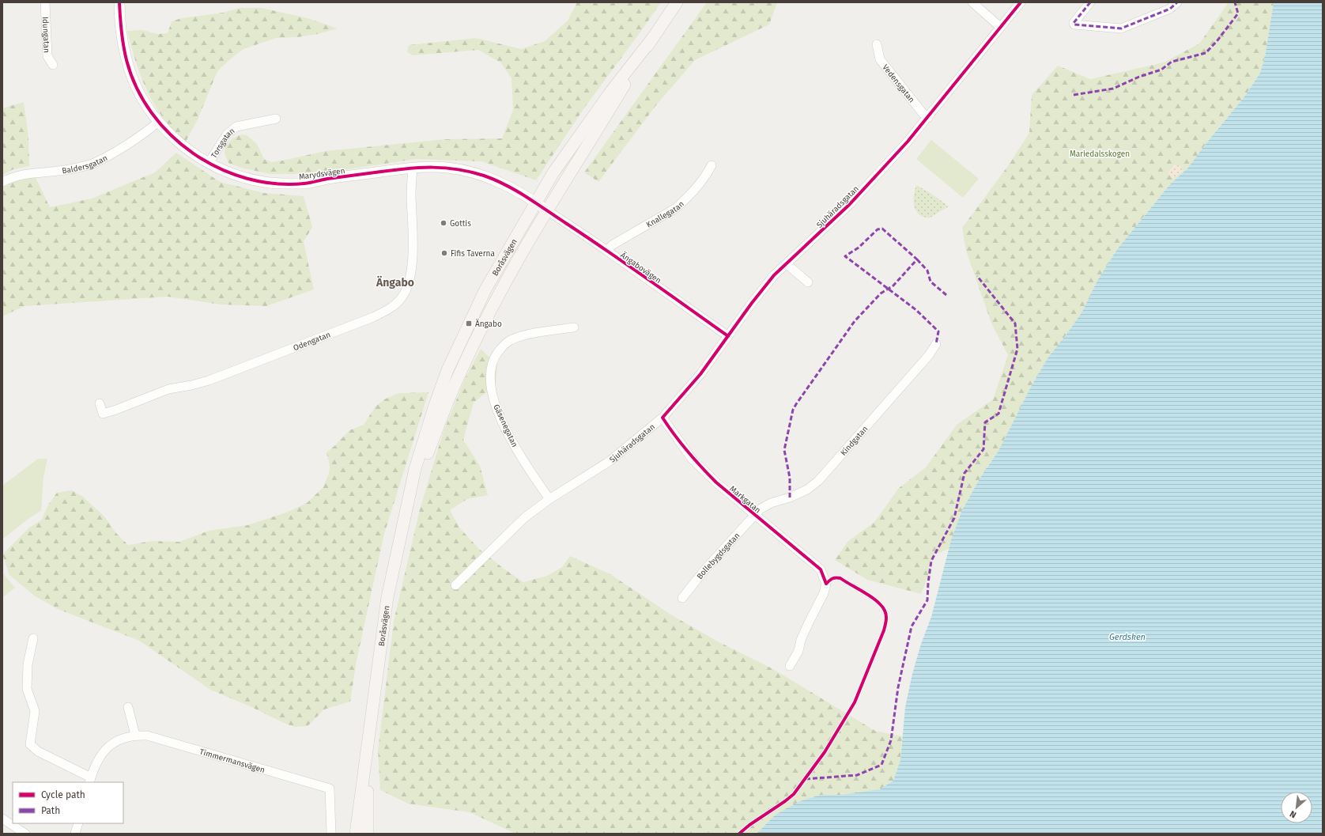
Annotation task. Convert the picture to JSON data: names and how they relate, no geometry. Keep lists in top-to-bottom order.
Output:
{
  "streets": {
    "main road": ["Boråsvägen"],
    "street": [
      "Idungatan",
      "Vedensgatan",
      "Torsgatan",
      "Baldersgatan",
      "Marydsvägen",
      "Sjuhäradsgatan",
      "Knallegatan",
      "Ängabovägen",
      "Odengatan",
      "Gäsenegatan",
      "Kindgatan",
      "Markgatan",
      "Bollebygdsgatan",
      "Timmermansvägen"
    ]
  },
  "crossings": [
    ["Vedensgatan", "Sjuhäradsgatan"],
    ["Torsgatan", "Marydsvägen"],
    ["Baldersgatan", "Marydsvägen"],
    ["Marydsvägen", "Boråsvägen"],
    ["Marydsvägen", "Ängabovägen"],
    ["Marydsvägen", "Odengatan"],
    ["Sjuhäradsgatan", "Ängabovägen"],
    ["Sjuhäradsgatan", "Gäsenegatan"],
    ["Sjuhäradsgatan", "Markgatan"],
    ["Knallegatan", "Ängabovägen"],
    ["Boråsvägen", "Ängabovägen"],
    ["Kindgatan", "Markgatan"],
    ["Kindgatan", "Bollebygdsgatan"],
    ["Markgatan", "Bollebygdsgatan"]
  ],
  "districts": ["Ängabo"],
  "water": ["Gerdsken"],
  "parks": ["Mariedalsskogen"],
  "places": {
    "other": ["Gottis", "Fifis Taverna"],
    "transit": ["Ängabo"]
  },
  "legend": ["Cycle path", "Path"],
  "north": "bottom left"
}
